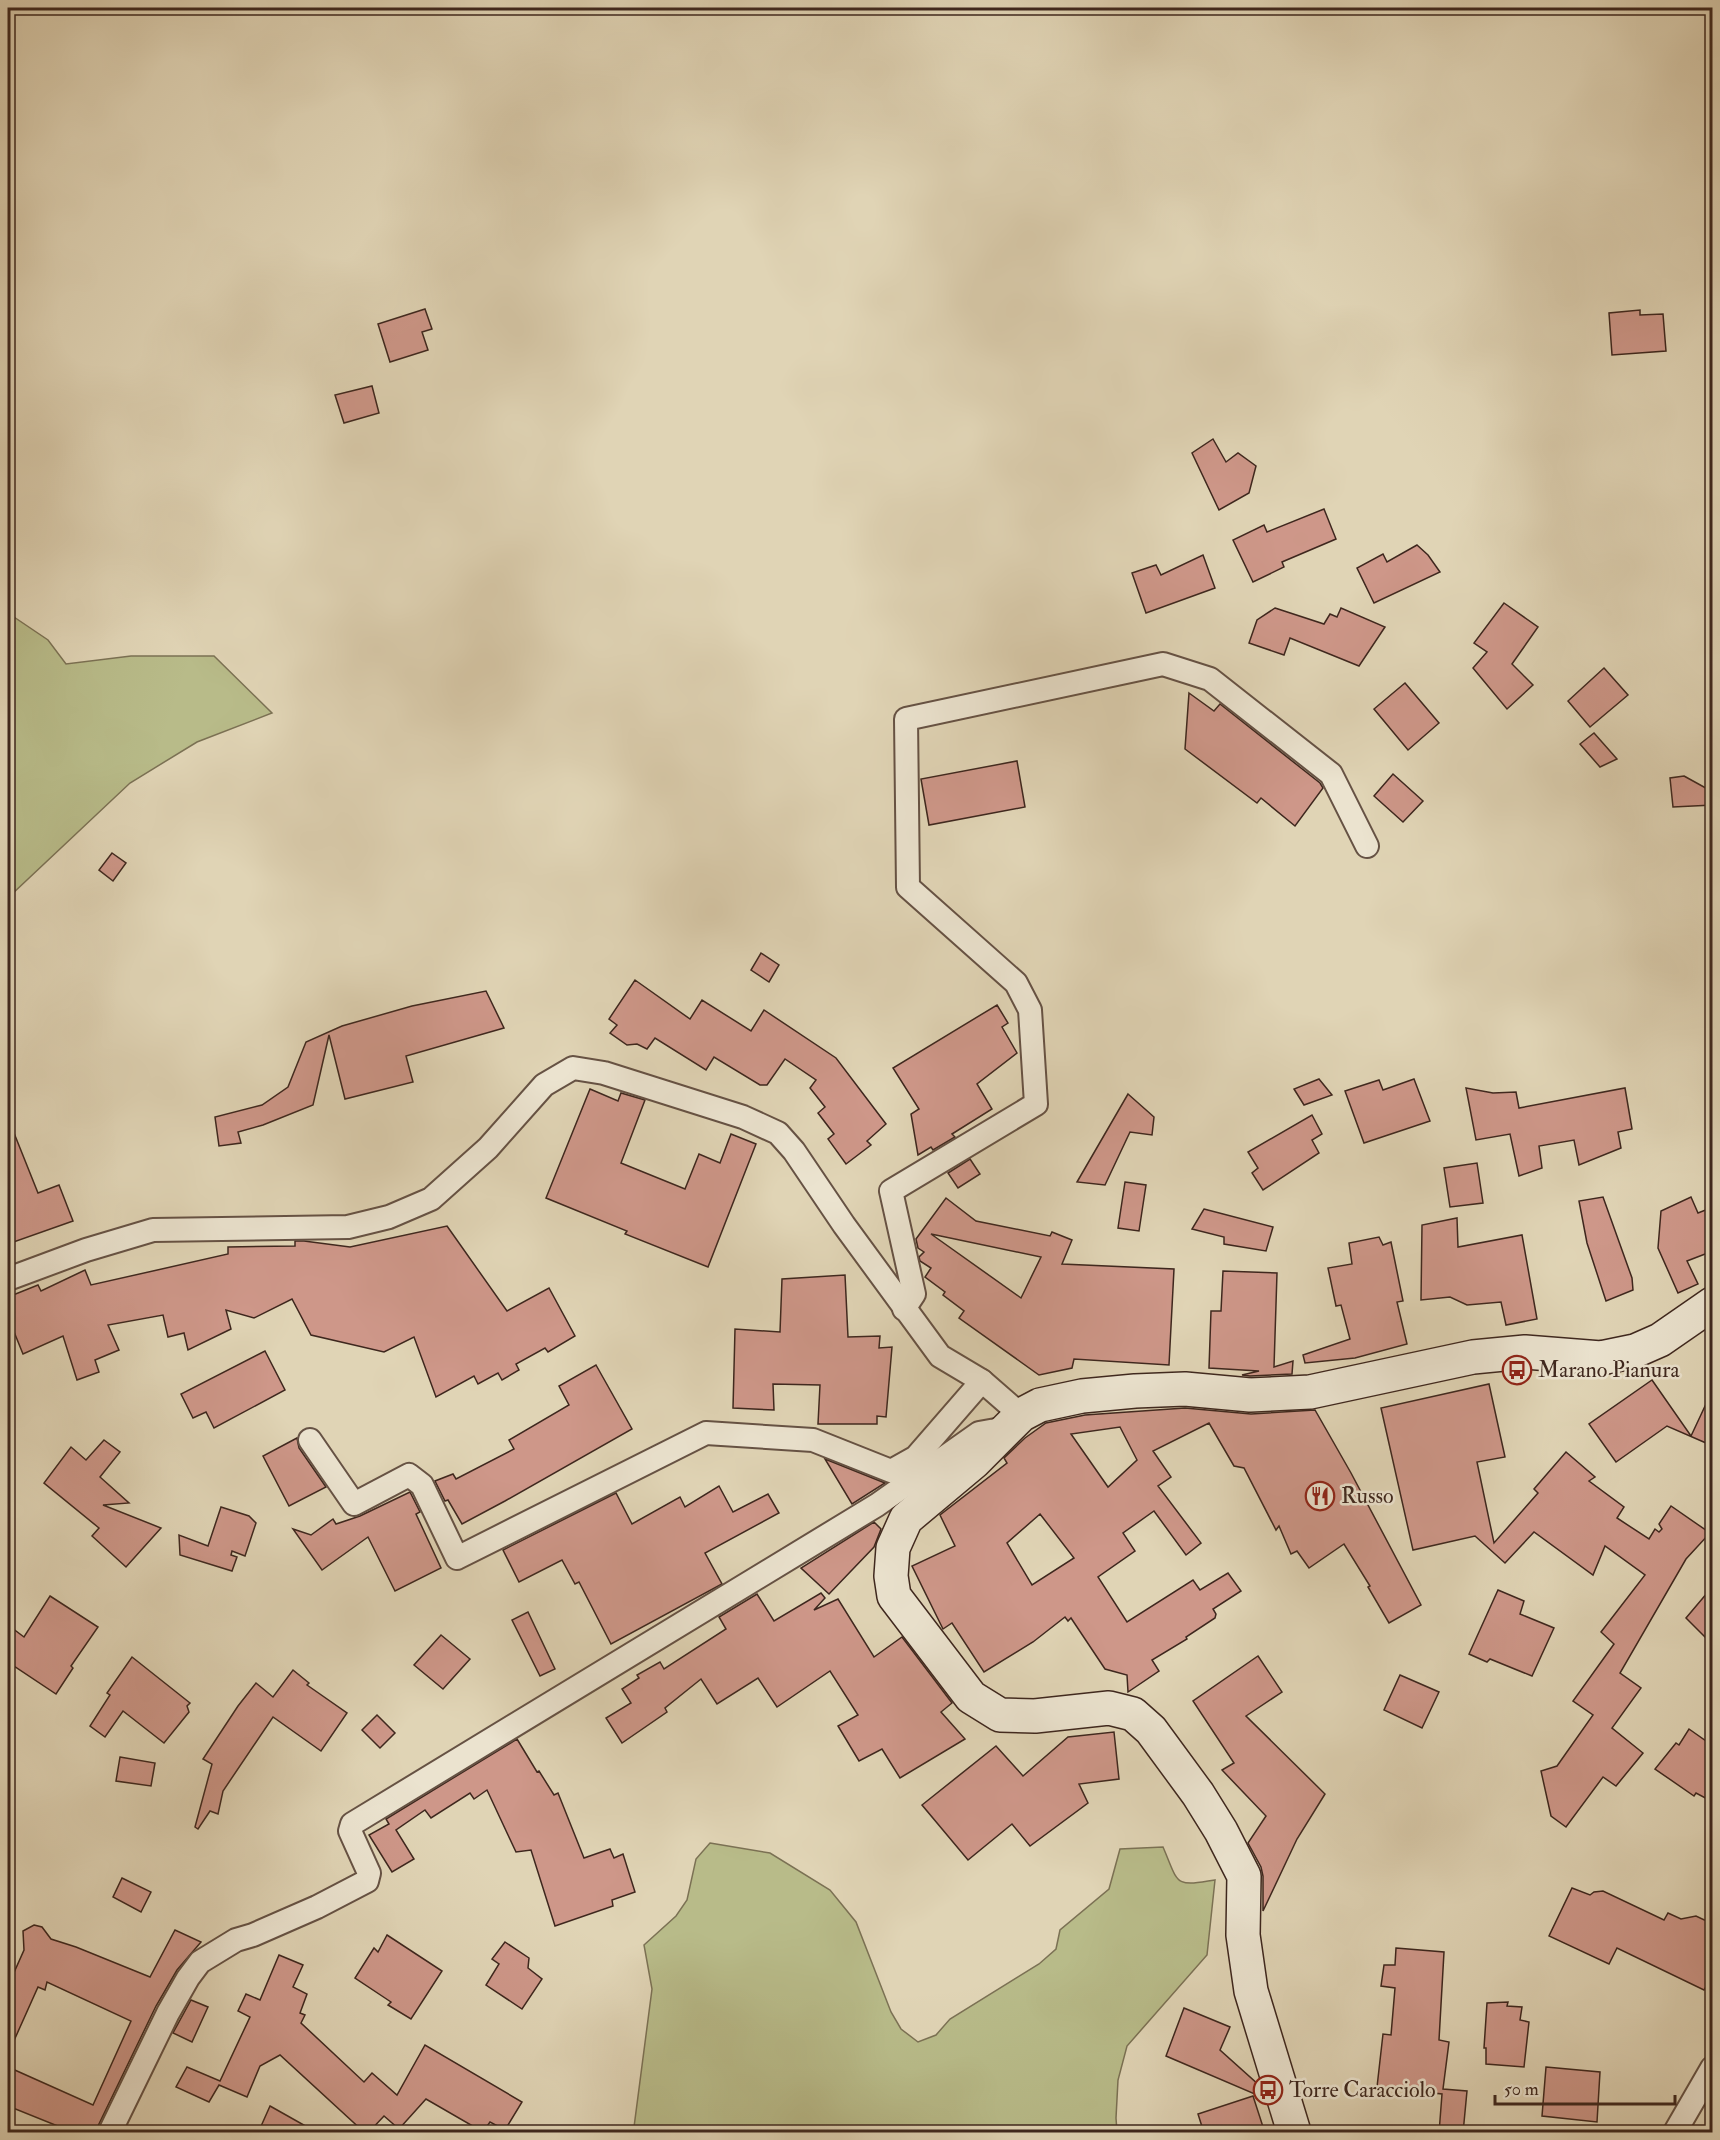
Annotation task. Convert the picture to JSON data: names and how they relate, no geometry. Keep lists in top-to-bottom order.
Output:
{
  "places": {
    "bus stop": ["Marano Pianura", "Torre Caracciolo"],
    "restaurant": ["Russo"]
  },
  "scale_bar": "50 m"
}
